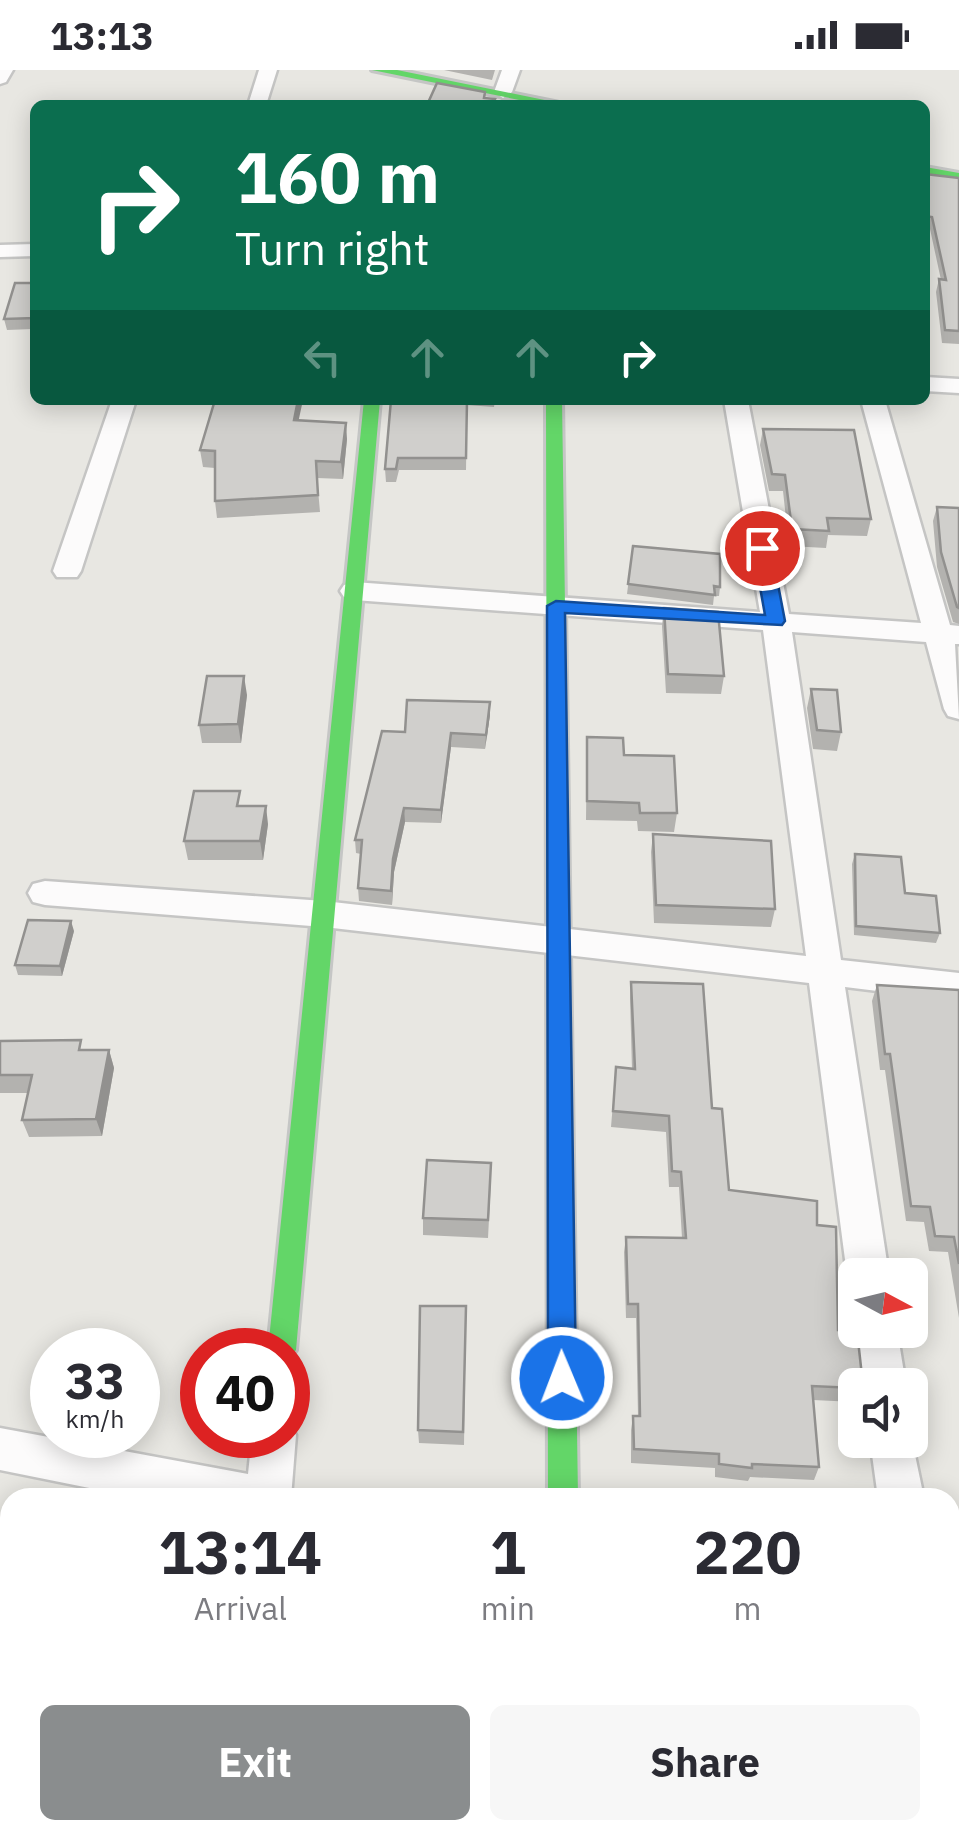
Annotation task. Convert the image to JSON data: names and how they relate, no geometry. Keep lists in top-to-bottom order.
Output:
{
  "north": "right",
  "page": {
    "status": "13:13",
    "turn": ["160 m", "Turn right"],
    "speed": "33 km/h",
    "limit": "40",
    "eta": [
      "13:14",
      "Arrival",
      "1",
      "min",
      "220",
      "m"
    ],
    "buttons": ["Exit", "Share"]
  }
}
